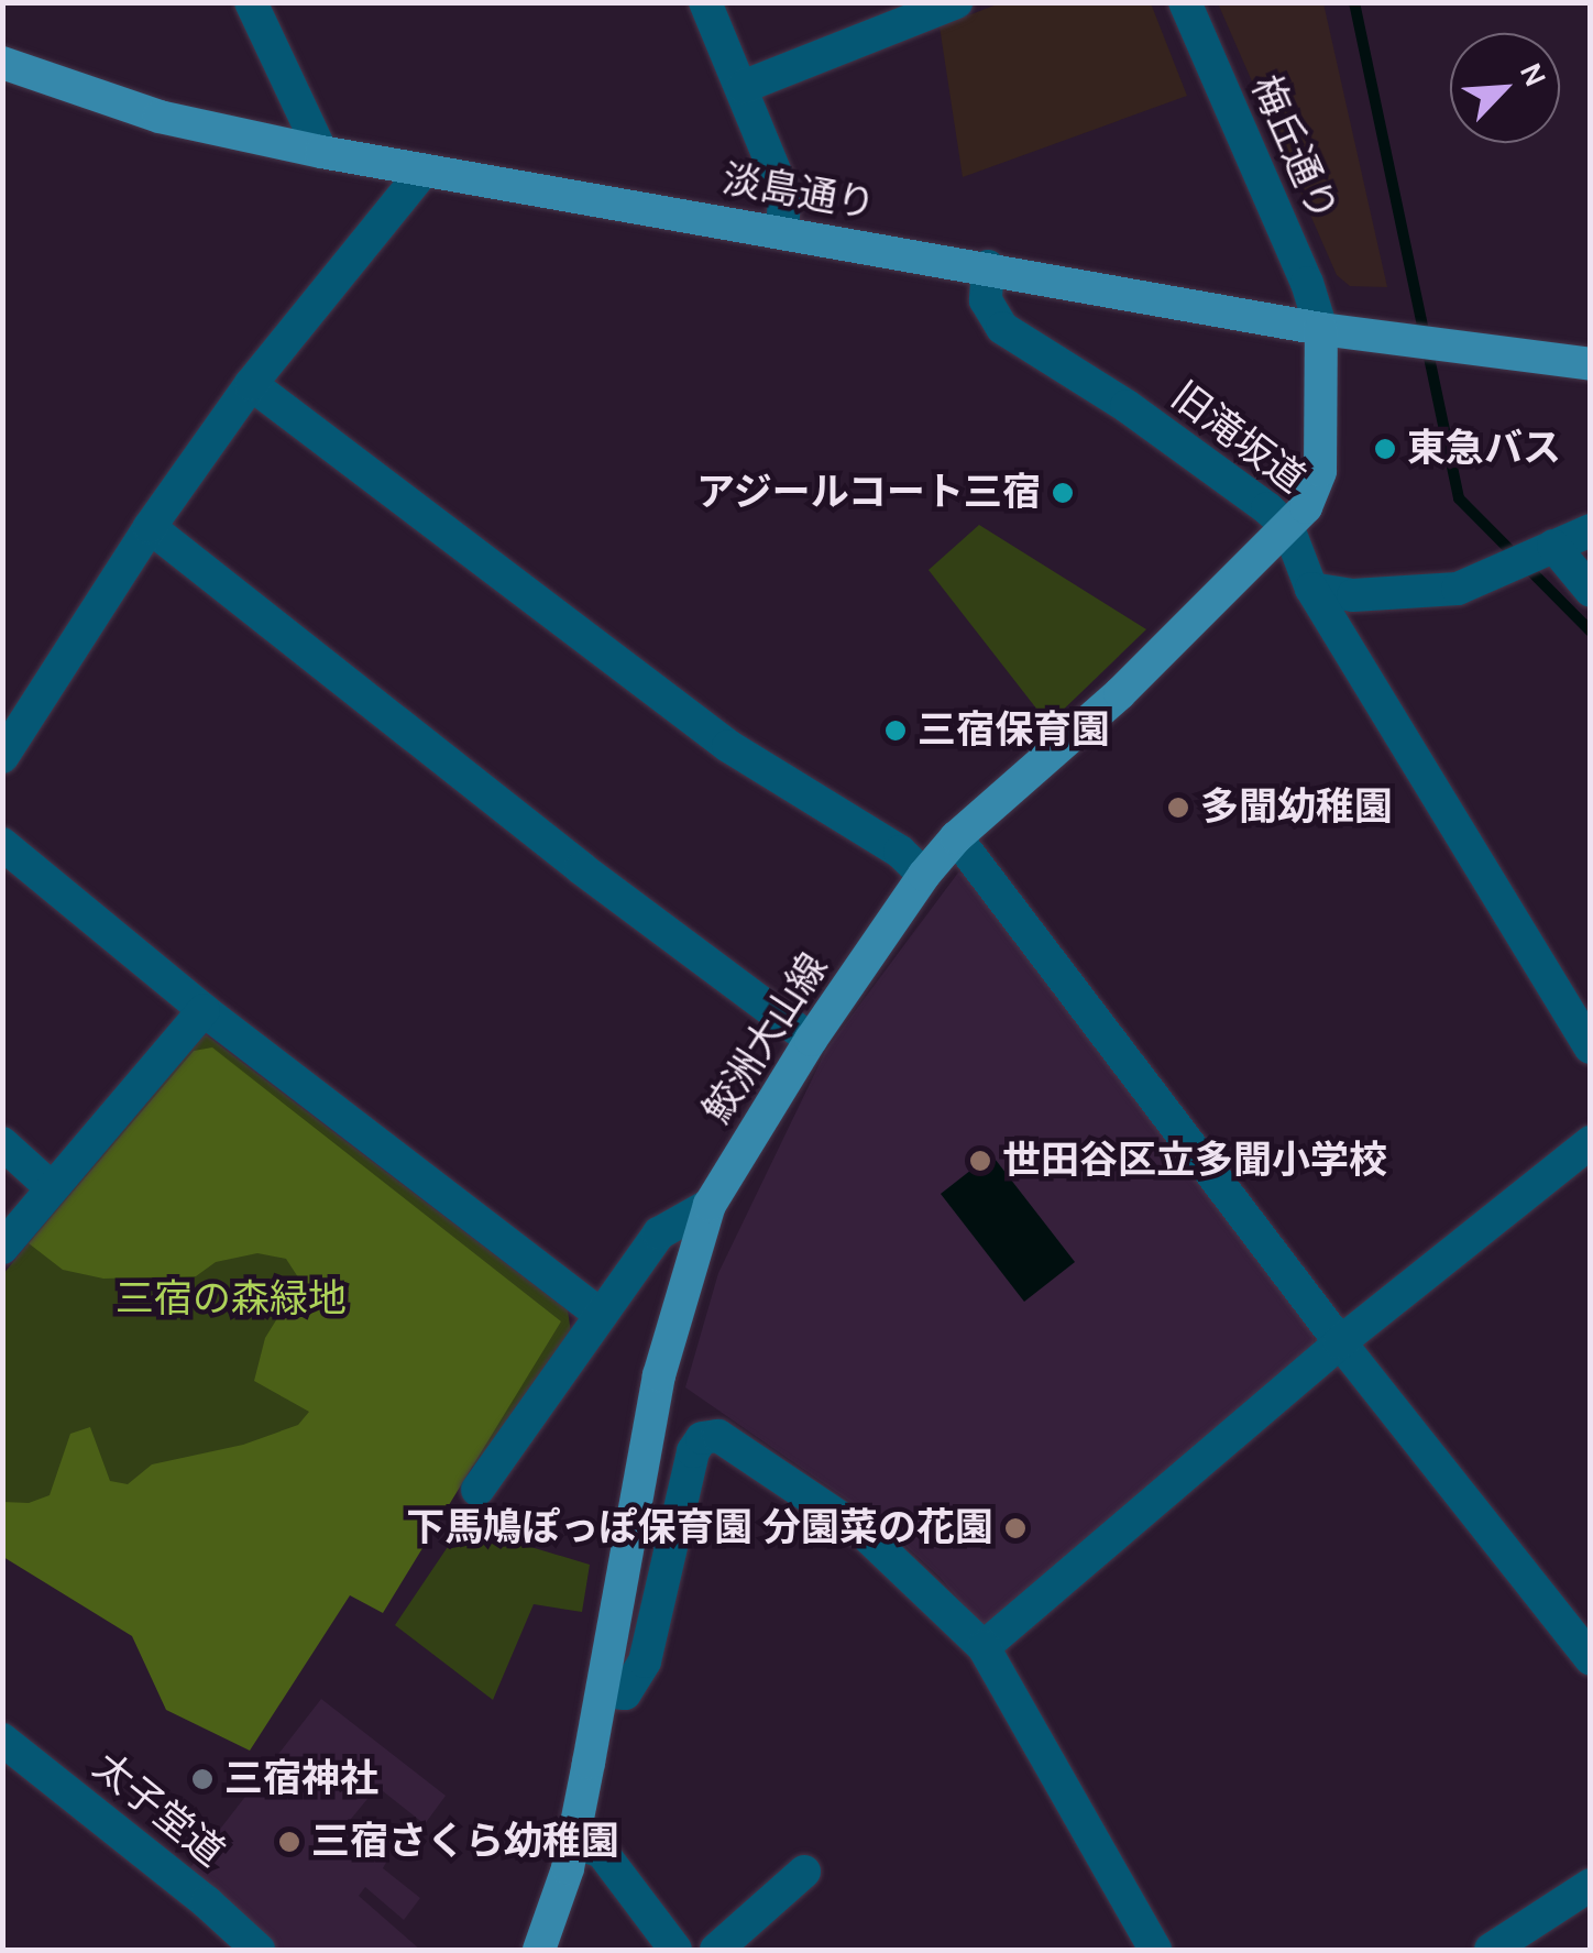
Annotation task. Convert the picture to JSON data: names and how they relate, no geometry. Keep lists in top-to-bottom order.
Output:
{
  "streets": {
    "main road": ["淡島通り", "鮫洲大山線"],
    "street": ["梅丘通り", "旧滝坂道", "太子堂道"]
  },
  "crossings": [
    ["梅丘通り", "淡島通り"],
    ["梅丘通り", "鮫洲大山線"],
    ["淡島通り", "旧滝坂道"],
    ["淡島通り", "鮫洲大山線"],
    ["旧滝坂道", "鮫洲大山線"]
  ],
  "parks": ["三宿の森緑地"],
  "places": [
    "東急バス",
    "アジールコート三宿",
    "三宿保育園",
    "多聞幼稚園",
    "世田谷区立多聞小学校",
    "下馬鳩ぽっぽ保育園 分園菜の花園",
    "三宿神社",
    "三宿さくら幼稚園"
  ],
  "north": "top right"
}
